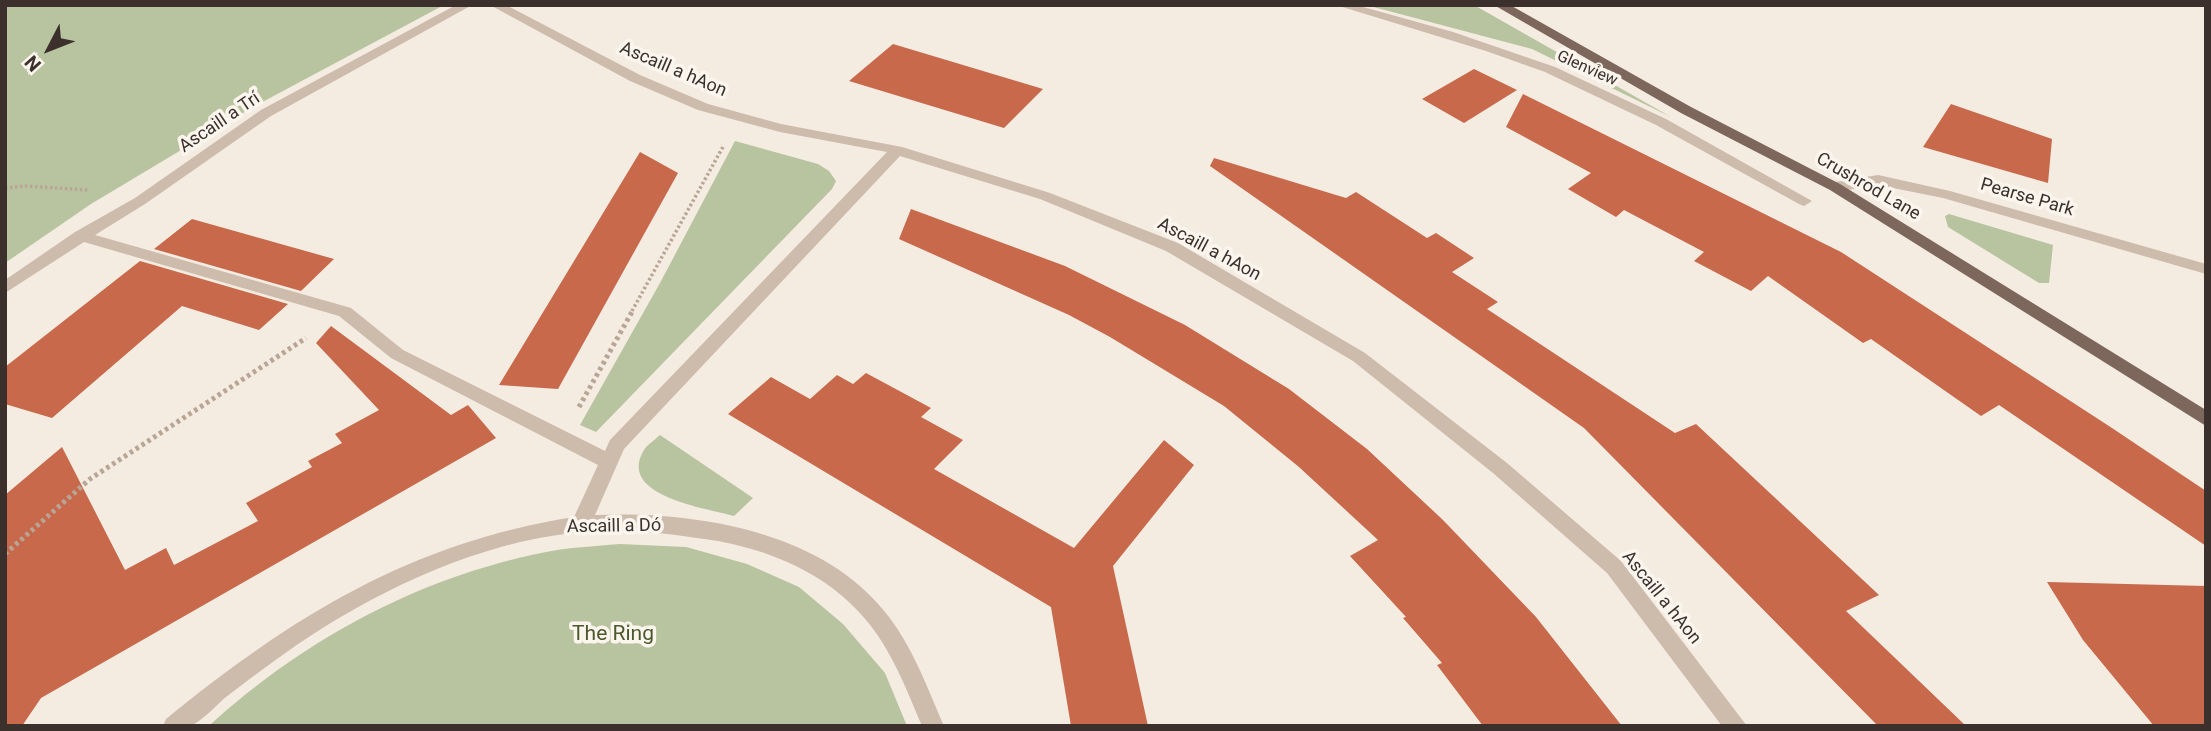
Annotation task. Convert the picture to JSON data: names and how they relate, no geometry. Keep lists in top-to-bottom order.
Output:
{
  "streets": {
    "main road": ["Crushrod Lane"],
    "street": [
      "Glenview",
      "Ascaill a hAon",
      "Ascaill a Trí",
      "Pearse Park",
      "Ascaill a Dó"
    ]
  },
  "crossings": [
    ["Crushrod Lane", "Pearse Park"]
  ],
  "parks": ["The Ring"],
  "north": "bottom left"
}
